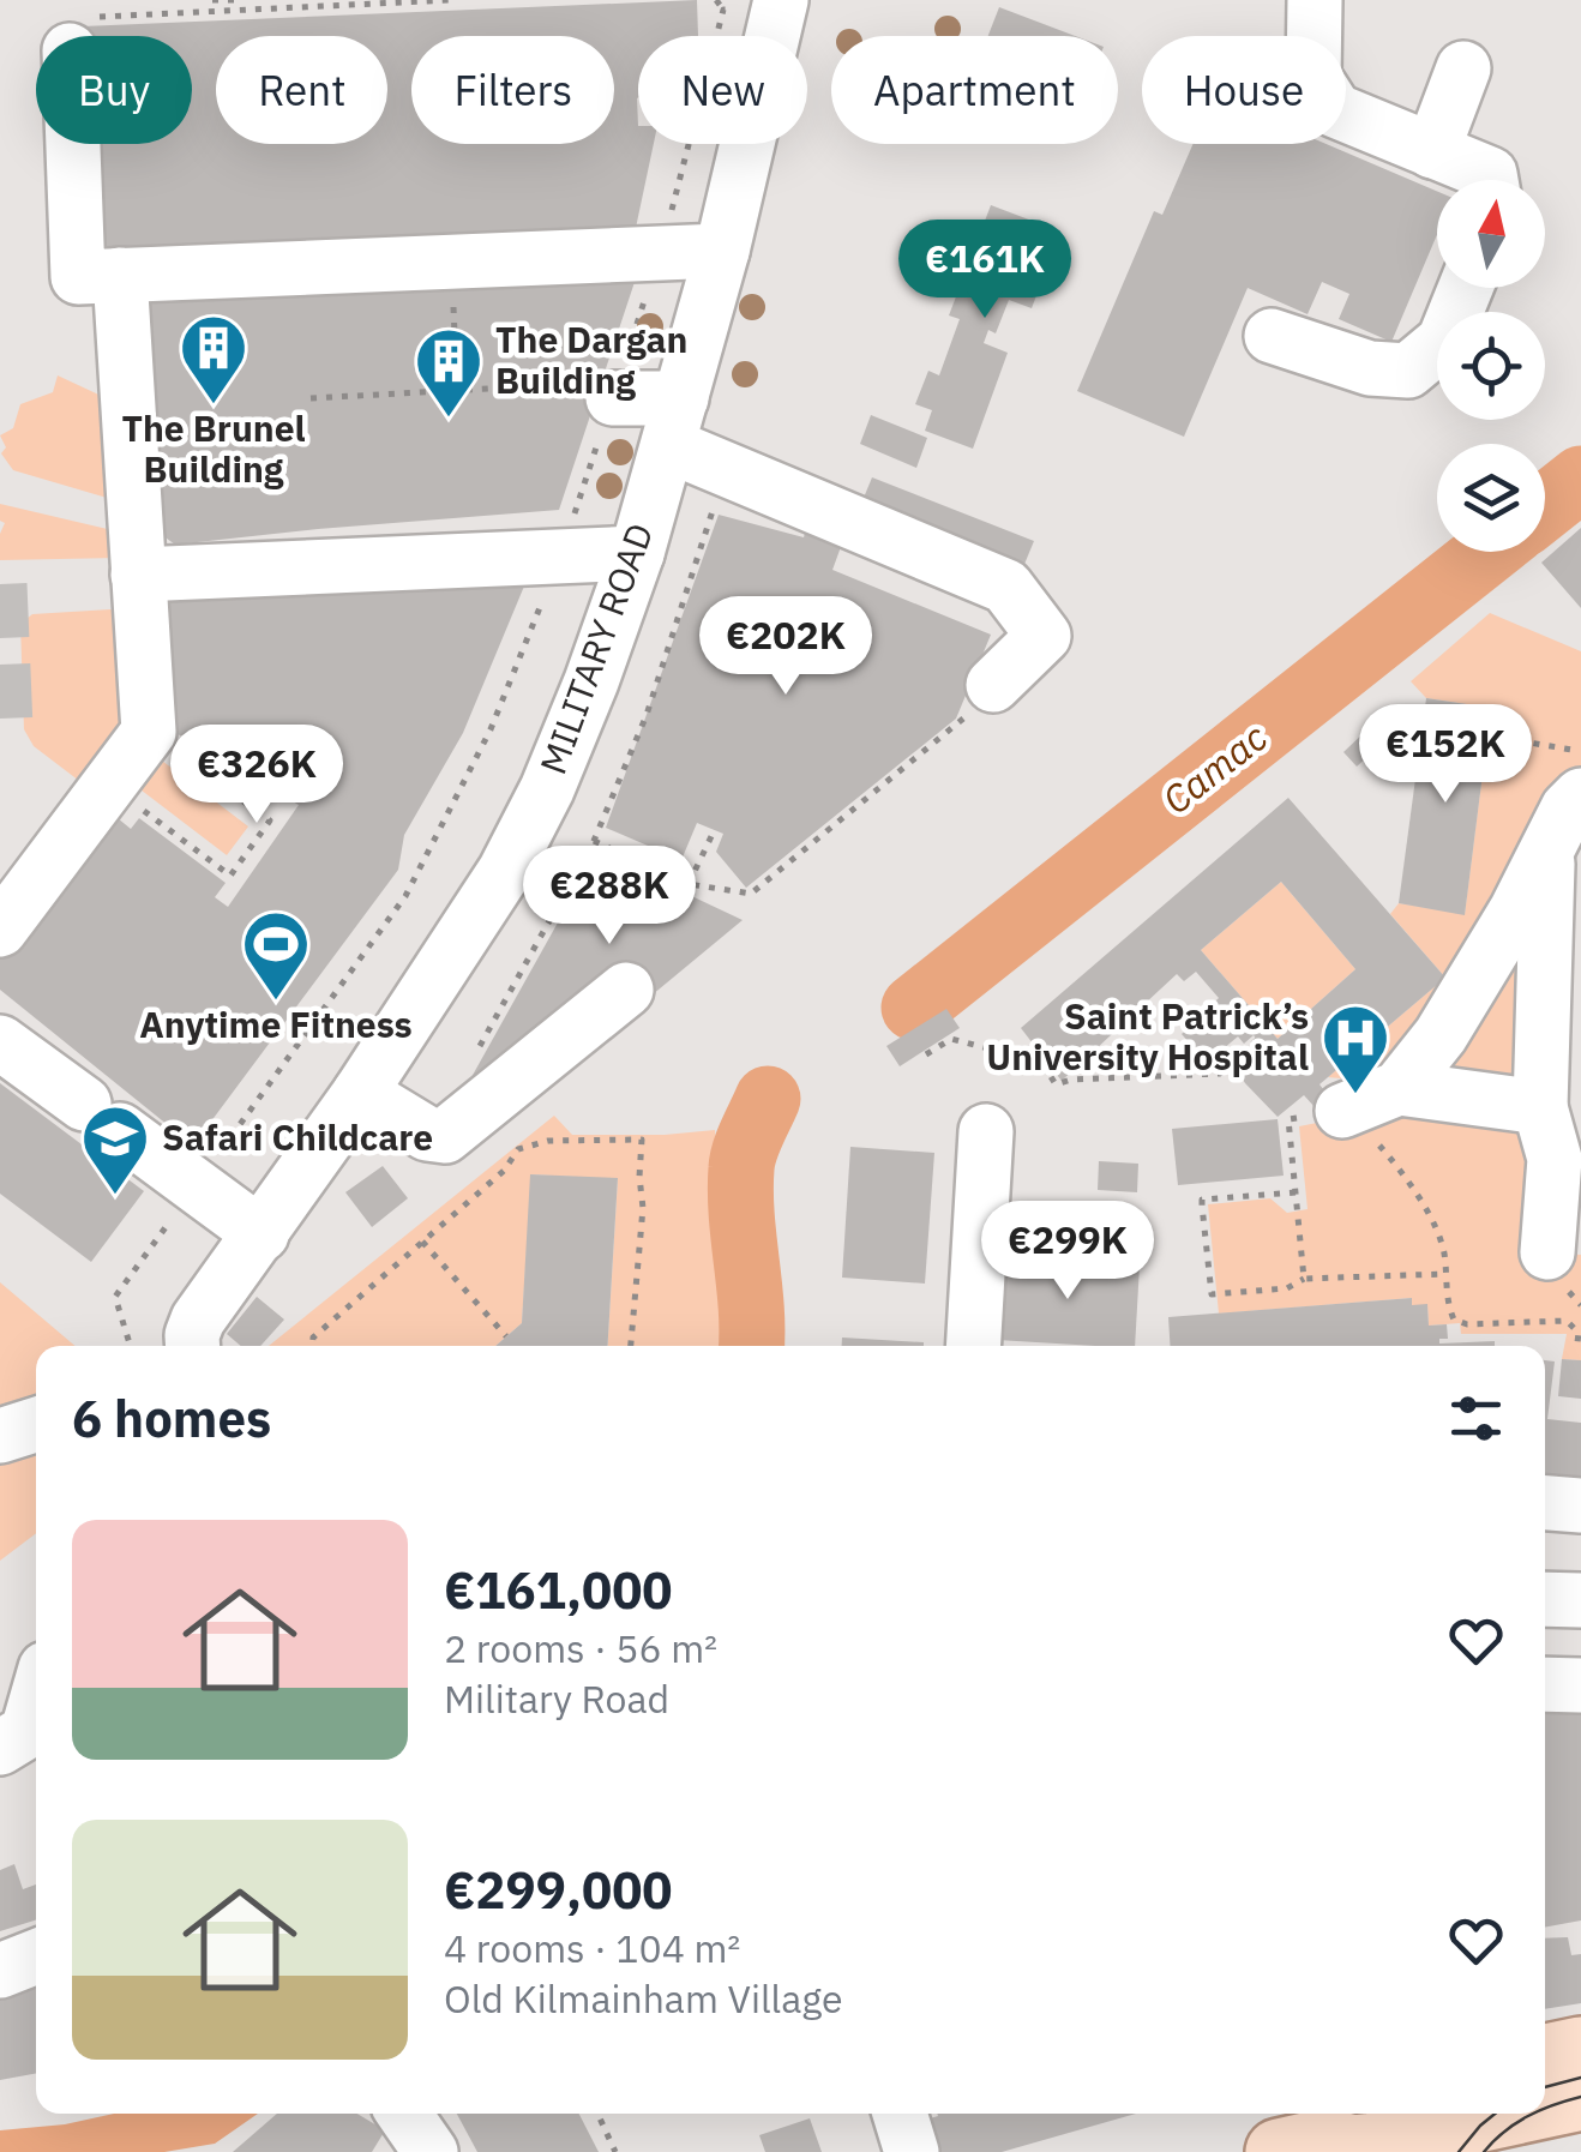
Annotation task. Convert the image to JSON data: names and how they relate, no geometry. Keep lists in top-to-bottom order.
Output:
{
  "streets": {
    "street": ["MILITARY ROAD"]
  },
  "water": ["Camac"],
  "places": {
    "building": ["The Brunel Building", "The Dargan Building"],
    "sports": ["Anytime Fitness"],
    "hospital": ["Saint Patrick’s University Hospital"],
    "school or university": ["Safari Childcare"]
  },
  "north": "top",
  "page": {
    "chip": [
      "Buy",
      "Rent",
      "Filters",
      "New",
      "Apartment",
      "House"
    ],
    "price": [
      "€161K",
      "€202K",
      "€152K",
      "€326K",
      "€288K",
      "€299K"
    ],
    "heading": "6 homes",
    "list": [
      {
        "name": "€161,000",
        "note": "2 rooms · 56 m² · Military Road"
      },
      {
        "name": "€299,000",
        "note": "4 rooms · 104 m² · Old Kilmainham Village"
      }
    ]
  }
}
